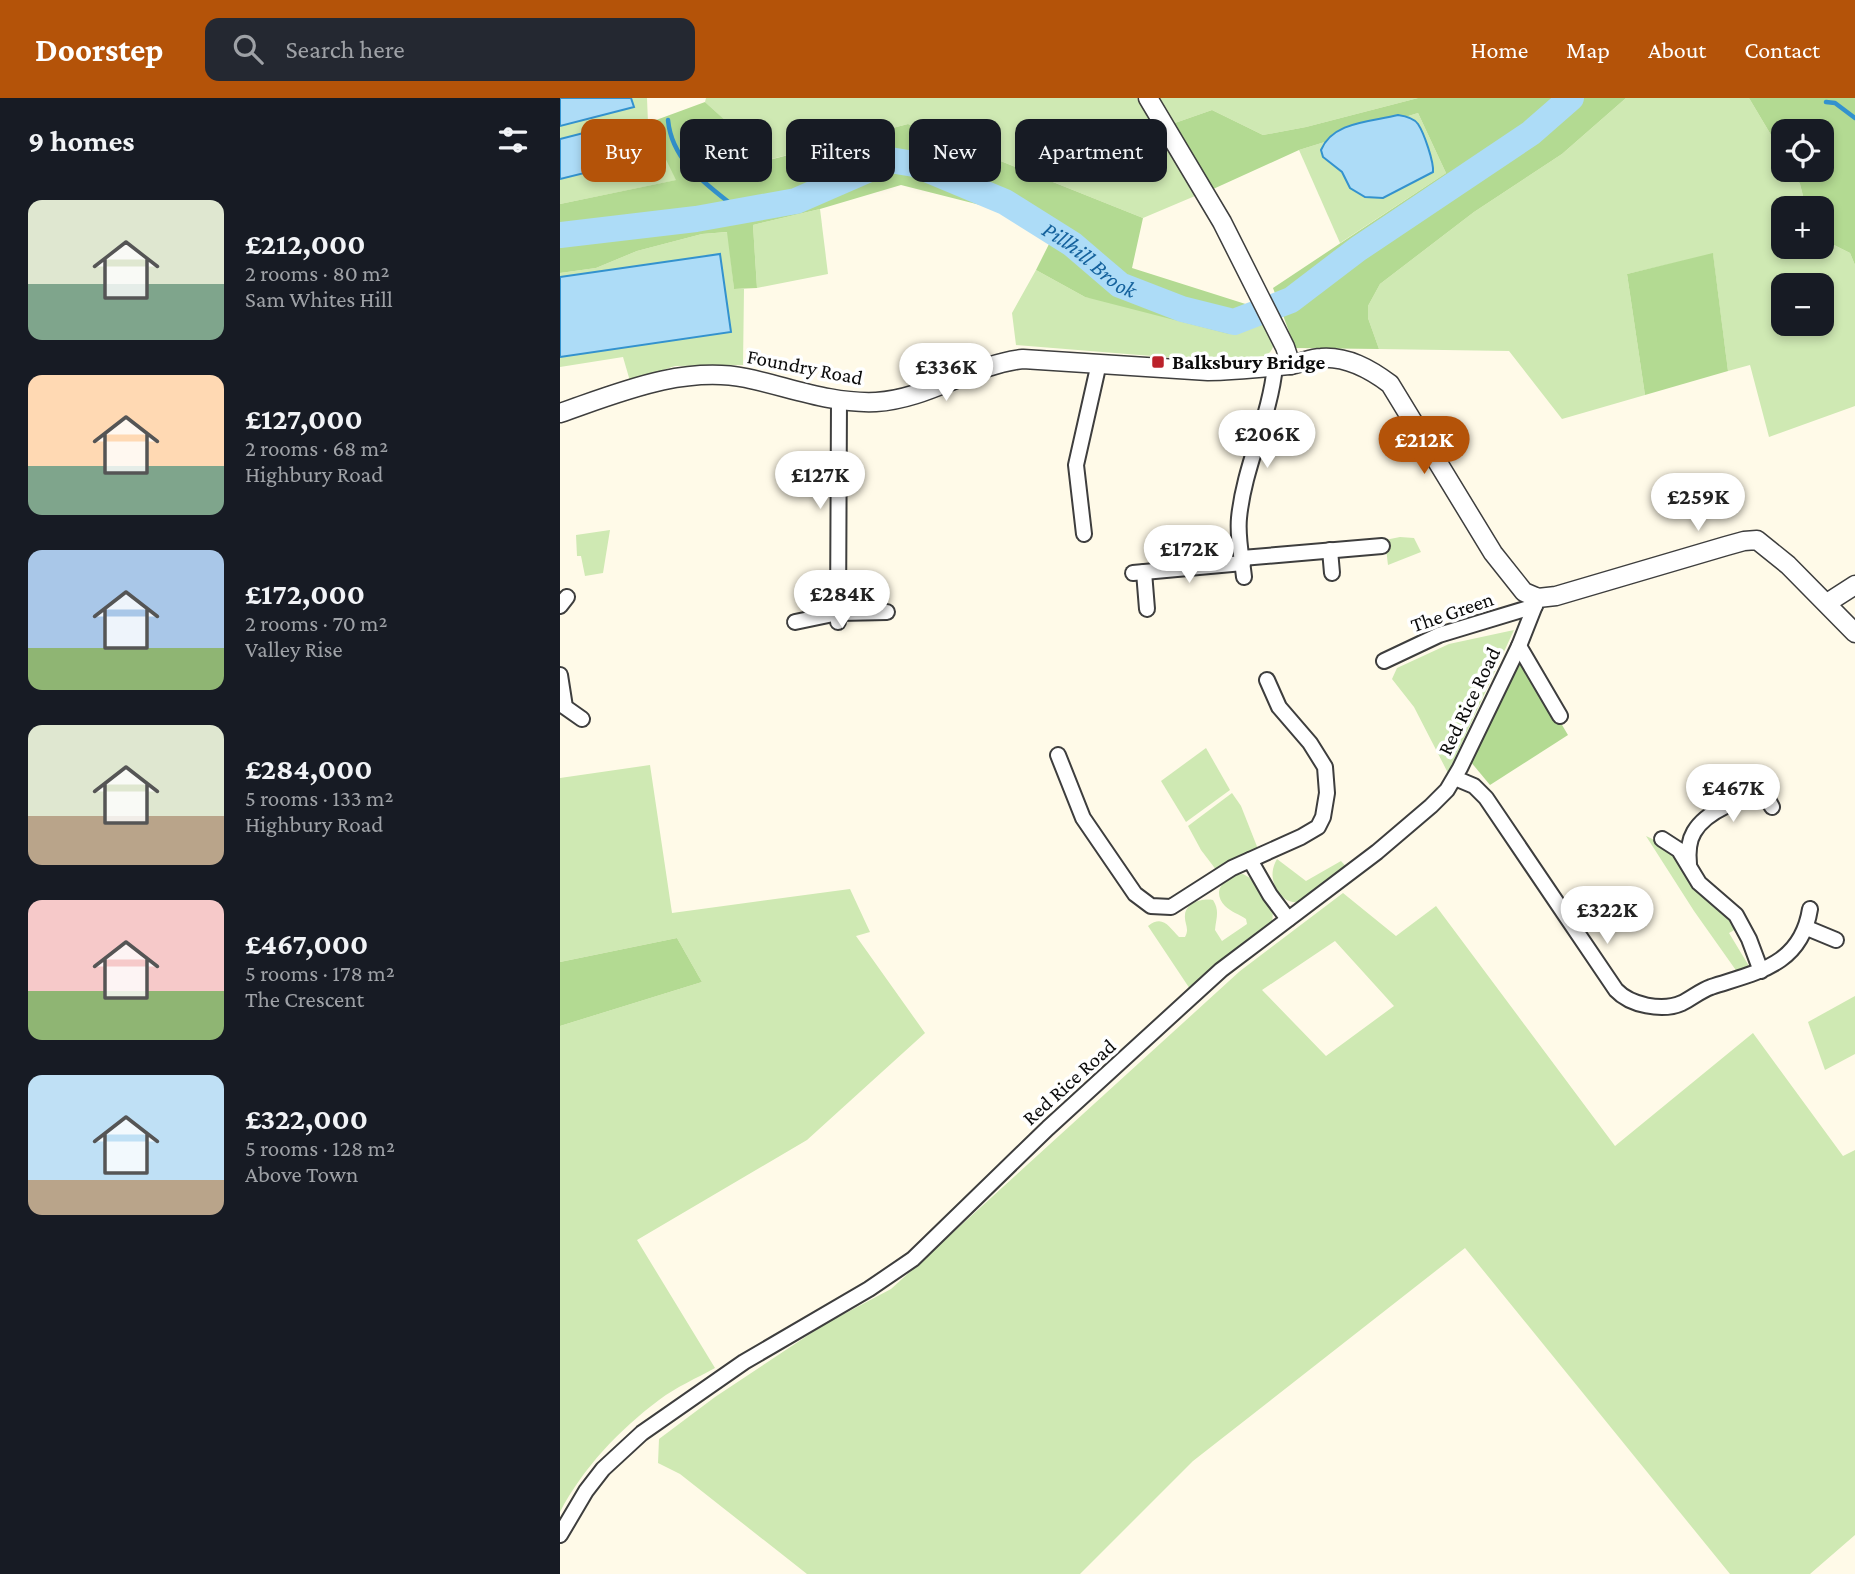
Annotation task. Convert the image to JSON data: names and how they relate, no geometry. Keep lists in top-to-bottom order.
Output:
{
  "streets": {
    "street": ["Foundry Road", "The Green", "Red Rice Road"]
  },
  "crossings": [
    ["Foundry Road", "The Green"],
    ["Foundry Road", "Red Rice Road"],
    ["The Green", "Red Rice Road"]
  ],
  "water": ["Pillhill Brook"],
  "places": {
    "transit": ["Balksbury Bridge"]
  },
  "page": {
    "header": "Doorstep",
    "search": "Search here",
    "nav": [
      "Home",
      "Map",
      "About",
      "Contact"
    ],
    "heading": "9 homes",
    "map_buttons": ["+", "−"],
    "chip": [
      "Buy",
      "Rent",
      "Filters",
      "New",
      "Apartment"
    ],
    "list": [
      {
        "name": "£212,000",
        "note": "2 rooms · 80 m² · Sam Whites Hill"
      },
      {
        "name": "£127,000",
        "note": "2 rooms · 68 m² · Highbury Road"
      },
      {
        "name": "£172,000",
        "note": "2 rooms · 70 m² · Valley Rise"
      },
      {
        "name": "£284,000",
        "note": "5 rooms · 133 m² · Highbury Road"
      },
      {
        "name": "£467,000",
        "note": "5 rooms · 178 m² · The Crescent"
      },
      {
        "name": "£322,000",
        "note": "5 rooms · 128 m² · Above Town"
      }
    ],
    "price": [
      "£336K",
      "£206K",
      "£212K",
      "£127K",
      "£259K",
      "£172K",
      "£284K",
      "£467K",
      "£322K"
    ]
  }
}
